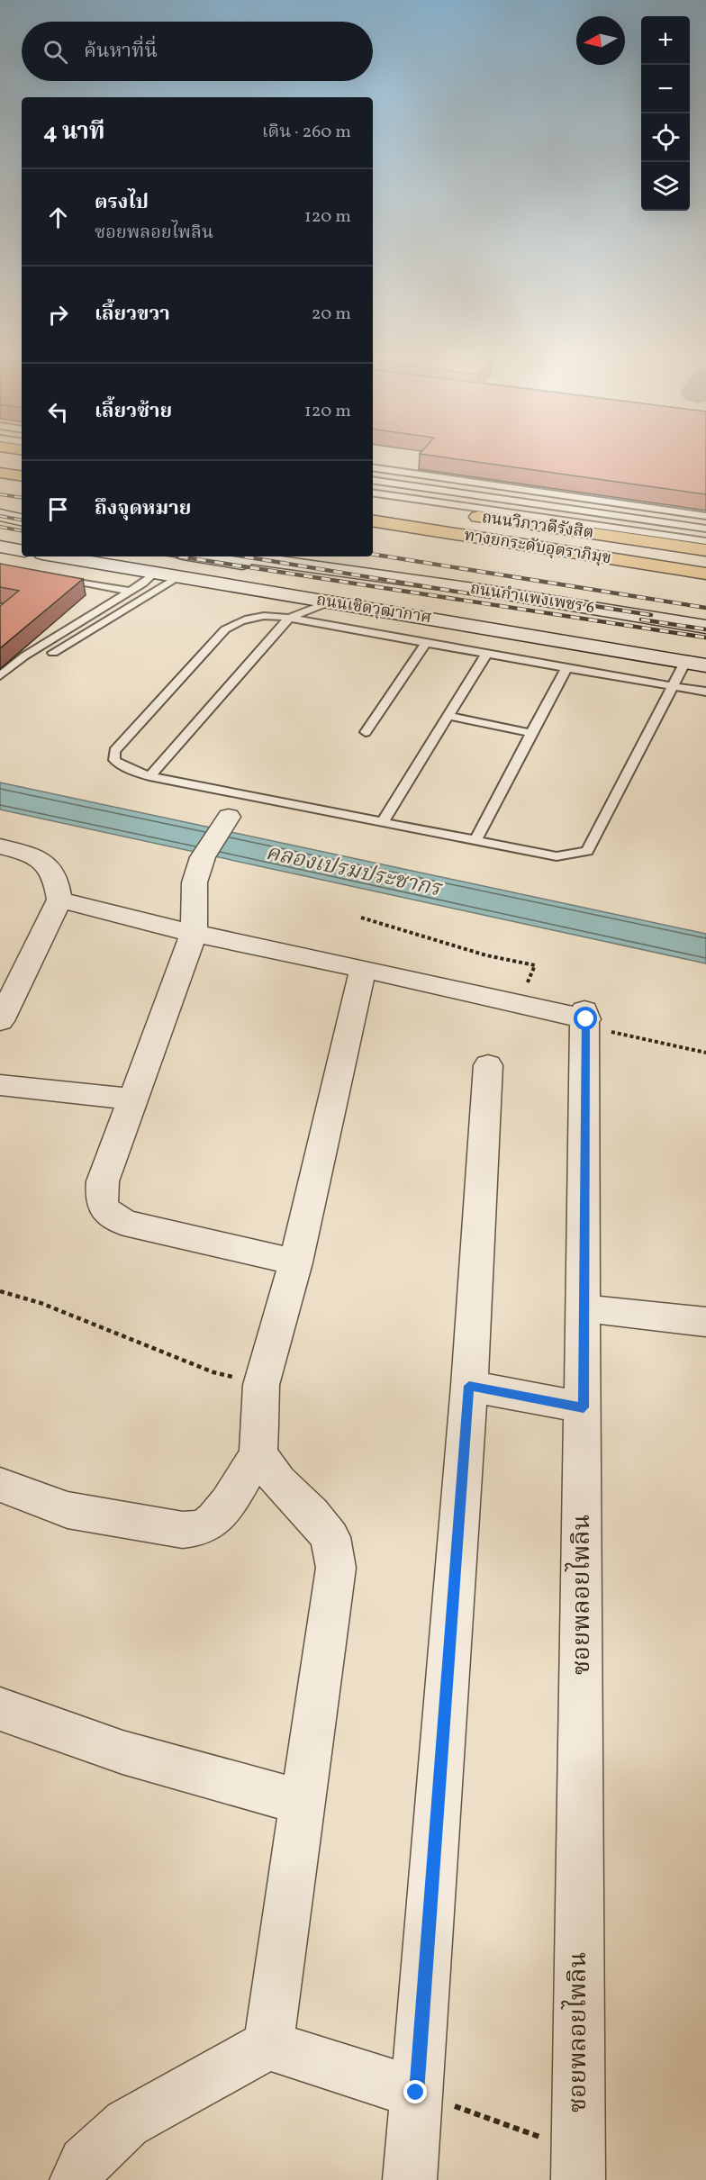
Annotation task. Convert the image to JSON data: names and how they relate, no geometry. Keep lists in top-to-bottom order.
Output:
{
  "streets": {
    "highway": ["ถนนวิภาวดีรังสิต", "ทางยกระดับอุตราภิมุข"],
    "street": ["ถนนกำแพงเพชร 6", "ถนนเชิดวุฒากาศ", "ซอยพลอยไพลิน"]
  },
  "water": ["คลองเปรมประชากร"],
  "north": "left",
  "page": {
    "map_buttons": ["+", "−"],
    "search": "ค้นหาที่นี่",
    "heading": ["4 นาที", "เดิน · 260 m"],
    "list": [
      ["ตรงไป", "ซอยพลอยไพลิน", "120 m"],
      ["เลี้ยวขวา", "20 m"],
      ["เลี้ยวซ้าย", "120 m"],
      "ถึงจุดหมาย"
    ]
  }
}
